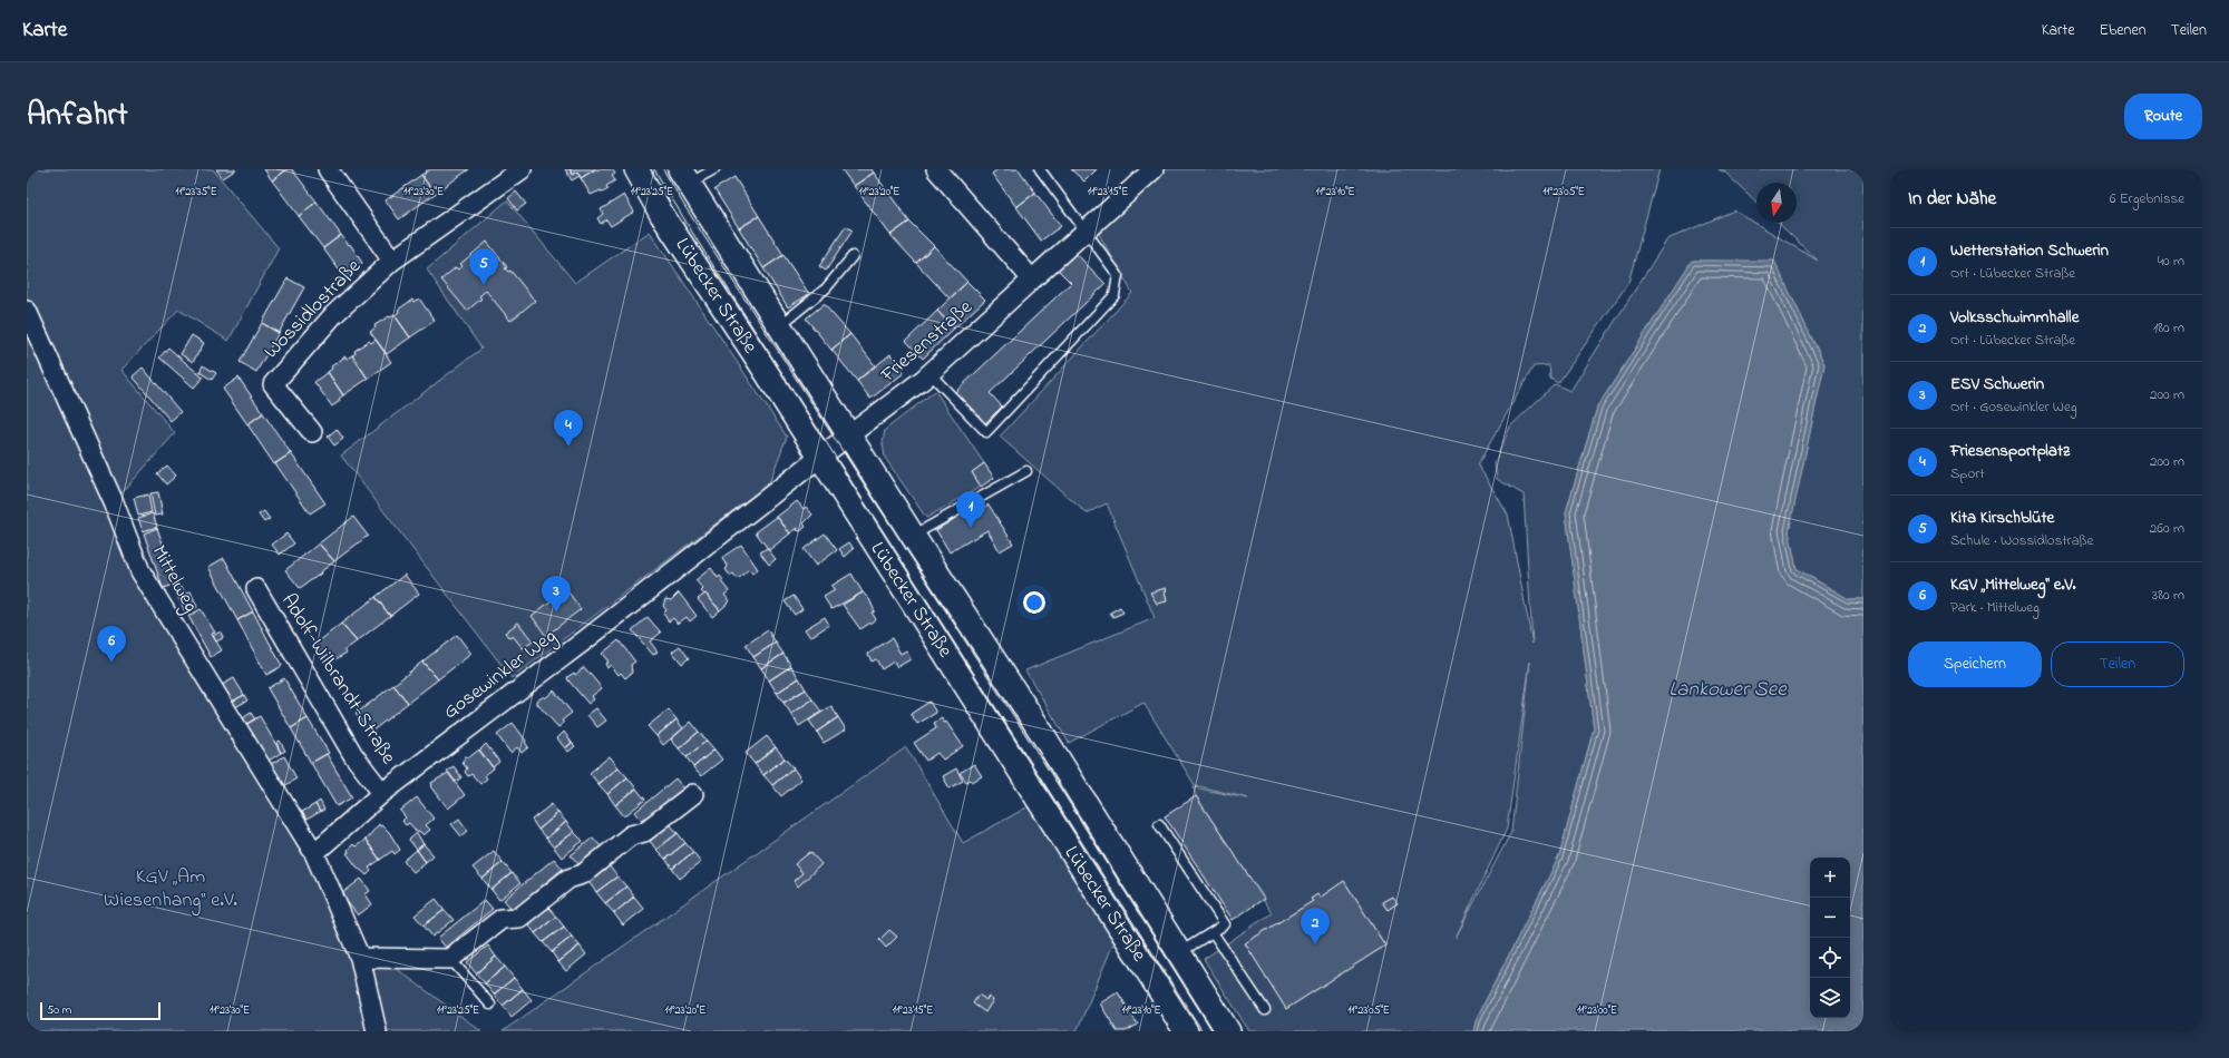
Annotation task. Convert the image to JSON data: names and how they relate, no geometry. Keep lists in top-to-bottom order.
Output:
{
  "streets": {
    "street": [
      "Lübecker Straße",
      "Wossidlostraße",
      "Friesenstraße",
      "Mittelweg",
      "Gosewinkler Weg",
      "Adolf-Wilbrandt-Straße"
    ]
  },
  "crossings": [
    ["Lübecker Straße", "Friesenstraße"],
    ["Lübecker Straße", "Gosewinkler Weg"],
    ["Friesenstraße", "Gosewinkler Weg"],
    ["Mittelweg", "Gosewinkler Weg"],
    ["Gosewinkler Weg", "Adolf-Wilbrandt-Straße"]
  ],
  "water": ["Lankower See"],
  "parks": ["KGV „Am Wiesenhang“ e.V."],
  "scale_bar": "50 m",
  "north": "bottom",
  "page": {
    "header": "Karte",
    "nav": ["Karte", "Ebenen", "Teilen"],
    "title": "Anfahrt",
    "buttons": [
      "Route",
      ["Speichern", "Teilen"]
    ],
    "heading": ["In der Nähe", "6 Ergebnisse"],
    "list": [
      {
        "mark": "1",
        "name": "Wetterstation Schwerin",
        "note": "Ort · Lübecker Straße",
        "value": "40 m"
      },
      {
        "mark": "2",
        "name": "Volksschwimmhalle",
        "note": "Ort · Lübecker Straße",
        "value": "180 m"
      },
      {
        "mark": "3",
        "name": "ESV Schwerin",
        "note": "Ort · Gosewinkler Weg",
        "value": "200 m"
      },
      {
        "mark": "4",
        "name": "Friesensportplatz",
        "note": "Sport",
        "value": "200 m"
      },
      {
        "mark": "5",
        "name": "Kita Kirschblüte",
        "note": "Schule · Wossidlostraße",
        "value": "260 m"
      },
      {
        "mark": "6",
        "name": "KGV „Mittelweg“ e.V.",
        "note": "Park · Mittelweg",
        "value": "380 m"
      }
    ],
    "pins": [
      "5",
      "4",
      "1",
      "3",
      "6",
      "2"
    ],
    "map_buttons": ["+", "−"],
    "scale": "50 m"
  },
  "coordinates": [
    "11°23'35\"E",
    "11°23'30\"E",
    "11°23'20\"E",
    "11°23'15\"E",
    "11°23'10\"E",
    "11°23'05\"E",
    "11°23'25\"E",
    "11°23'00\"E"
  ]
}
